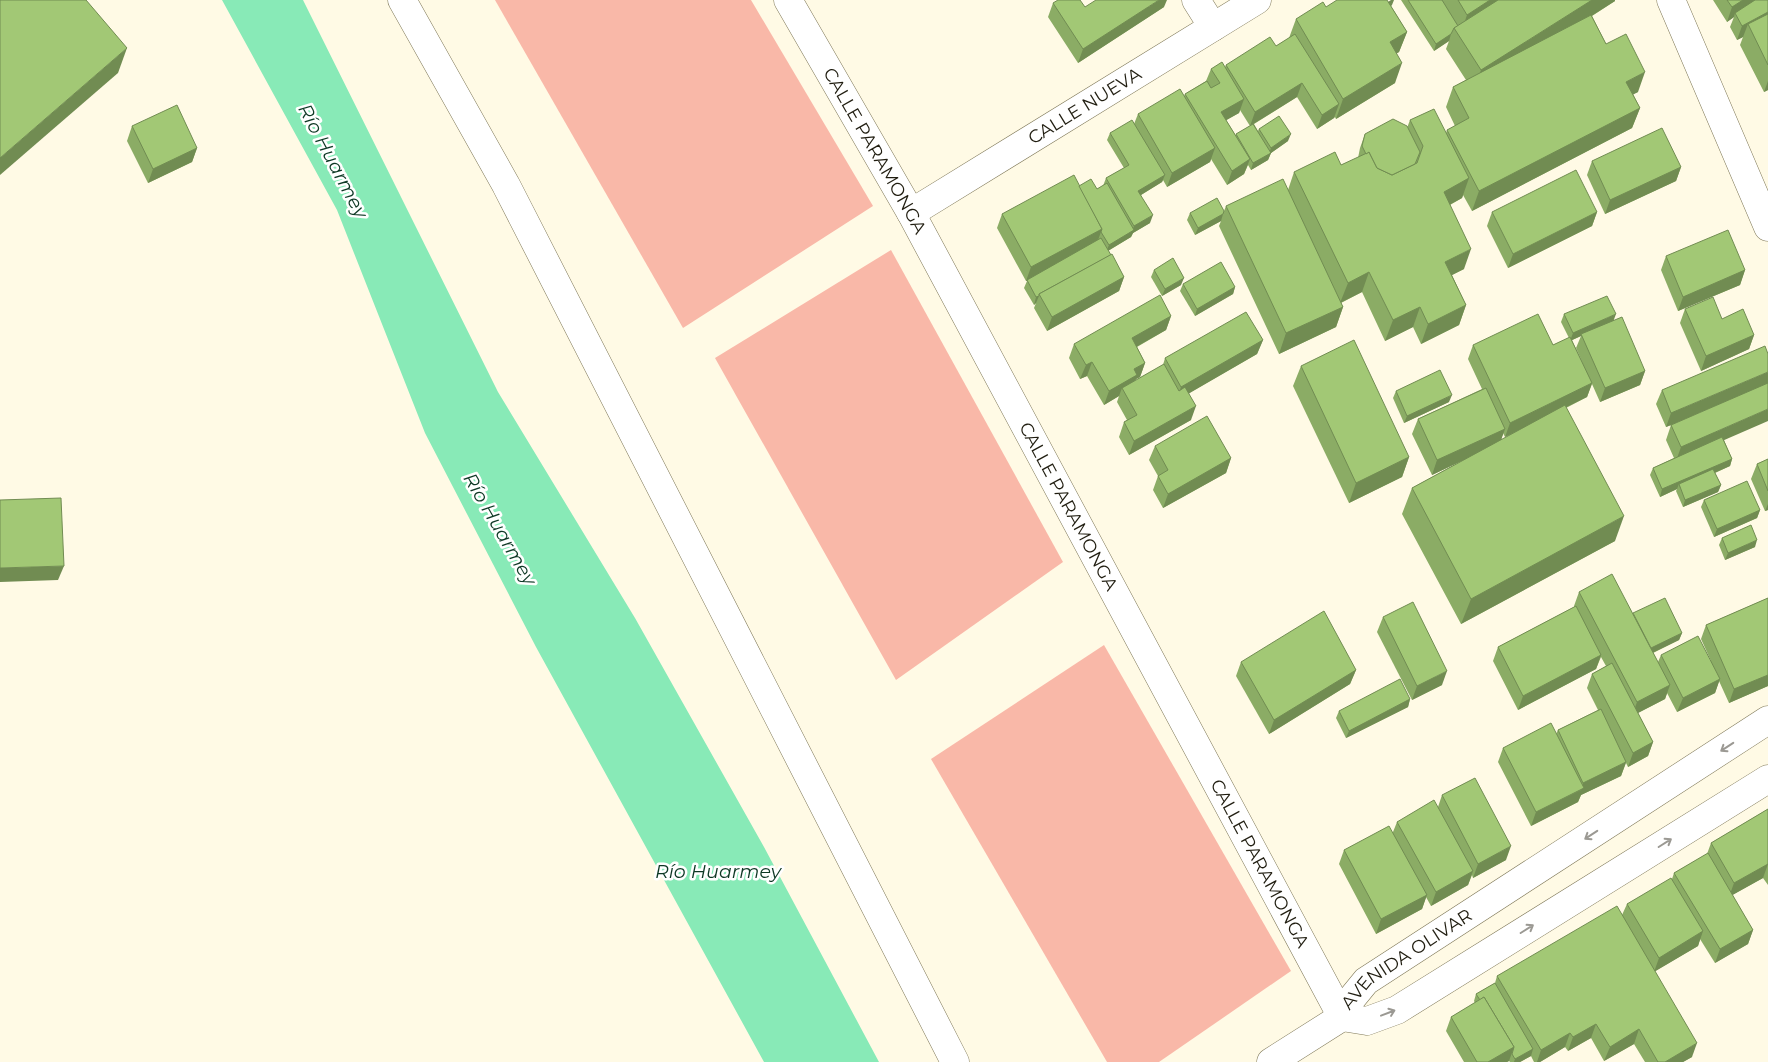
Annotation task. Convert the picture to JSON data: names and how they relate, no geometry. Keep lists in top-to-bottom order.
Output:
{
  "streets": {
    "street": ["CALLE NUEVA", "CALLE PARAMONGA", "AVENIDA OLIVAR"]
  },
  "crossings": [
    ["CALLE NUEVA", "CALLE PARAMONGA"],
    ["CALLE PARAMONGA", "AVENIDA OLIVAR"]
  ],
  "water": ["Río Huarmey"]
}
